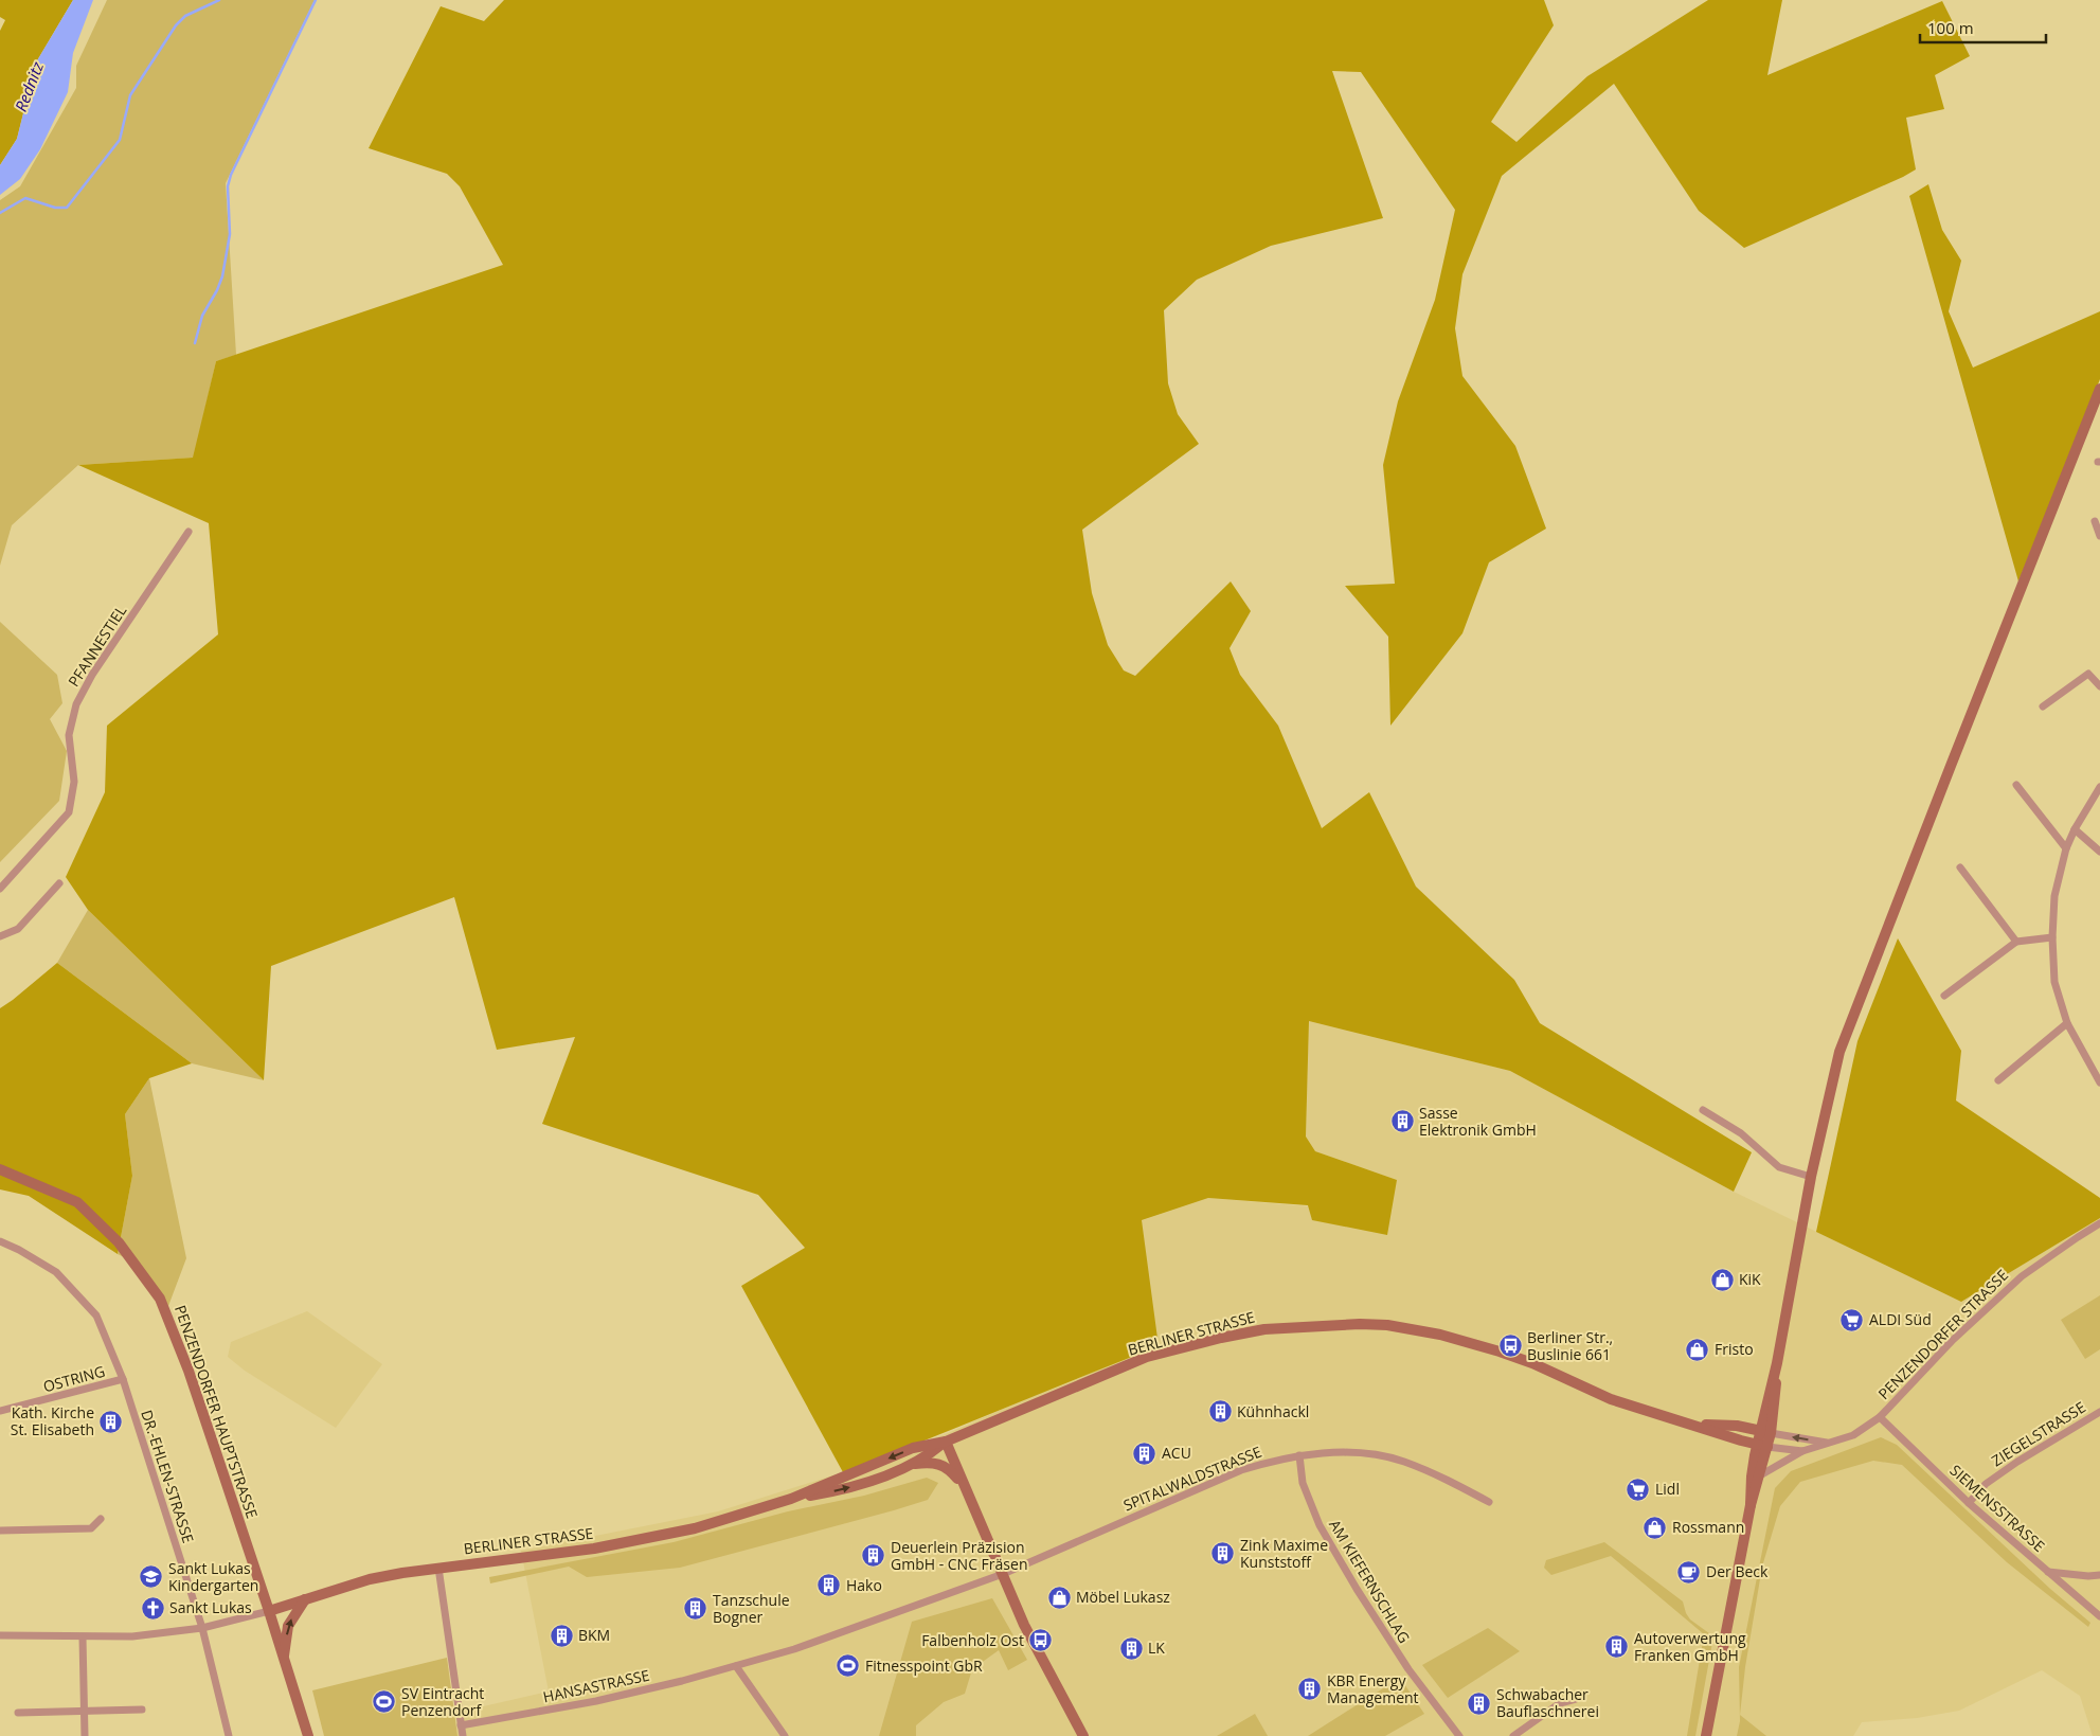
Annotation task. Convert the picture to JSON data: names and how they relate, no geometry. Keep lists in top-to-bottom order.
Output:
{
  "streets": {
    "main road": ["BERLINER STRASSE", "PENZENDORFER HAUPTSTRASSE"],
    "street": [
      "PFANNESTIEL",
      "PENZENDORFER STRASSE",
      "OSTRING",
      "ZIEGELSTRASSE",
      "DR.-EHLEN-STRASSE",
      "SPITALWALDSTRASSE",
      "SIEMENSSTRASSE",
      "AM KIEFERNSCHLAG",
      "HANSASTRASSE"
    ]
  },
  "crossings": [
    ["BERLINER STRASSE", "PENZENDORFER STRASSE"],
    ["BERLINER STRASSE", "PENZENDORFER HAUPTSTRASSE"],
    ["PENZENDORFER STRASSE", "SIEMENSSTRASSE"],
    ["OSTRING", "DR.-EHLEN-STRASSE"],
    ["ZIEGELSTRASSE", "SIEMENSSTRASSE"],
    ["SPITALWALDSTRASSE", "AM KIEFERNSCHLAG"],
    ["SPITALWALDSTRASSE", "HANSASTRASSE"]
  ],
  "water": ["Rednitz"],
  "places": {
    "building": [
      "Sasse Elektronik GmbH",
      "Kühnhackl",
      "Kath. Kirche St. Elisabeth",
      "ACU",
      "Zink Maxime Kunststoff",
      "Deuerlein Präzision GmbH - CNC Fräsen",
      "Hako",
      "Tanzschule Bogner",
      "BKM",
      "Autoverwertung Franken GmbH",
      "LK",
      "KBR Energy Management",
      "Schwabacher Bauflaschnerei"
    ],
    "shop": [
      "KiK",
      "Fristo",
      "Rossmann",
      "Möbel Lukasz"
    ],
    "supermarket": ["ALDI Süd", "Lidl"],
    "bus stop": ["Berliner Str., Buslinie 661", "Falbenholz Ost"],
    "cafe": ["Der Beck"],
    "school or university": ["Sankt Lukas Kindergarten"],
    "church": ["Sankt Lukas"],
    "sports": ["Fitnesspoint GbR", "SV Eintracht Penzendorf"]
  },
  "scale_bar": "100 m"
}
